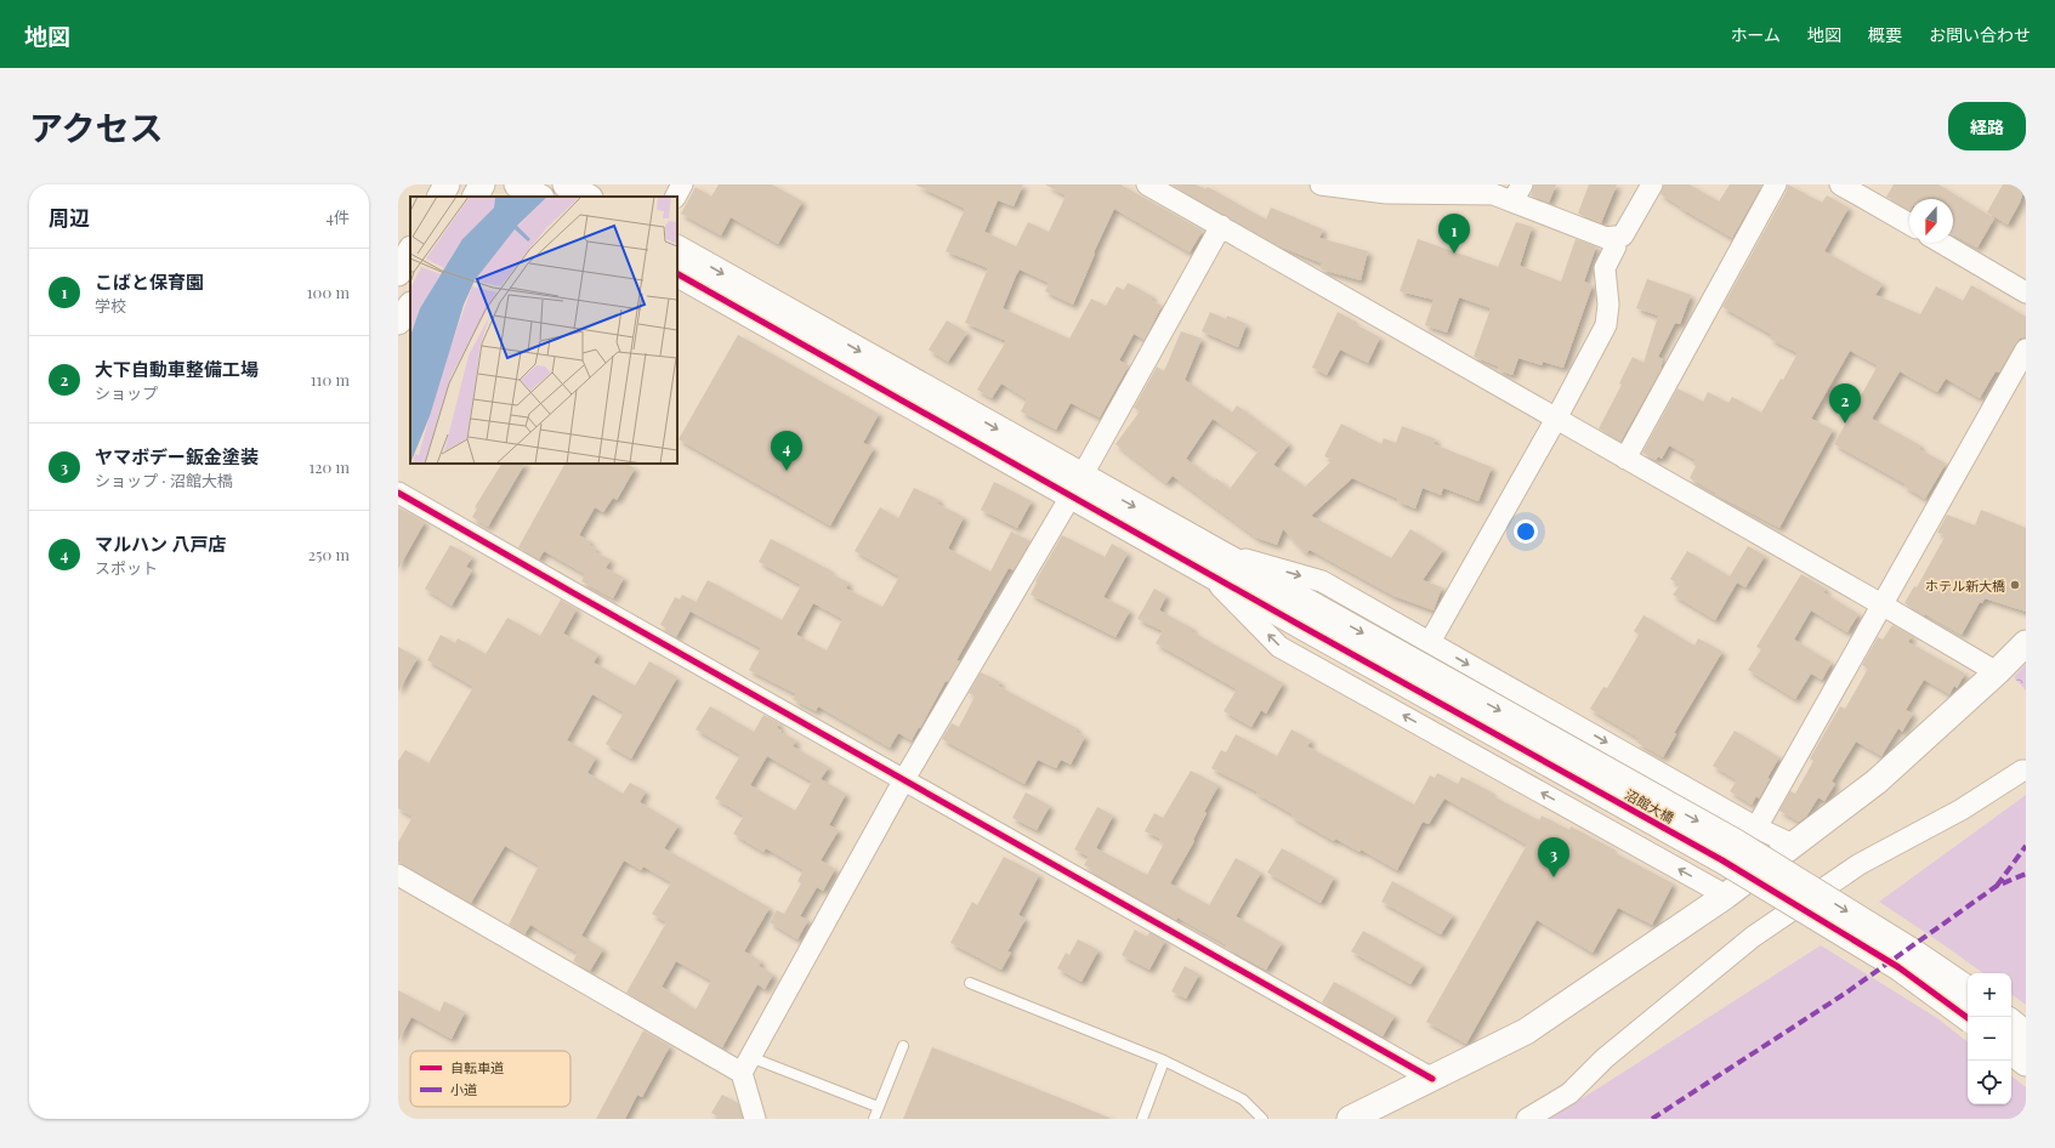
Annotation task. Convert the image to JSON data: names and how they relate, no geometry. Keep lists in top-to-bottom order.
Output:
{
  "streets": {
    "street": ["沼館大橋"]
  },
  "places": ["ホテル新大橋"],
  "legend": ["自転車道", "小道"],
  "north": "bottom",
  "page": {
    "header": "地図",
    "nav": [
      "ホーム",
      "地図",
      "概要",
      "お問い合わせ"
    ],
    "title": "アクセス",
    "buttons": "経路",
    "heading": ["周辺", "4件"],
    "pins": [
      "1",
      "2",
      "4",
      "3"
    ],
    "list": [
      {
        "mark": "1",
        "name": "こばと保育園",
        "note": "学校",
        "value": "100 m"
      },
      {
        "mark": "2",
        "name": "大下自動車整備工場",
        "note": "ショップ",
        "value": "110 m"
      },
      {
        "mark": "3",
        "name": "ヤマボデー鈑金塗装",
        "note": "ショップ · 沼館大橋",
        "value": "120 m"
      },
      {
        "mark": "4",
        "name": "マルハン 八戸店",
        "note": "スポット",
        "value": "250 m"
      }
    ],
    "map_buttons": ["+", "−"]
  }
}
